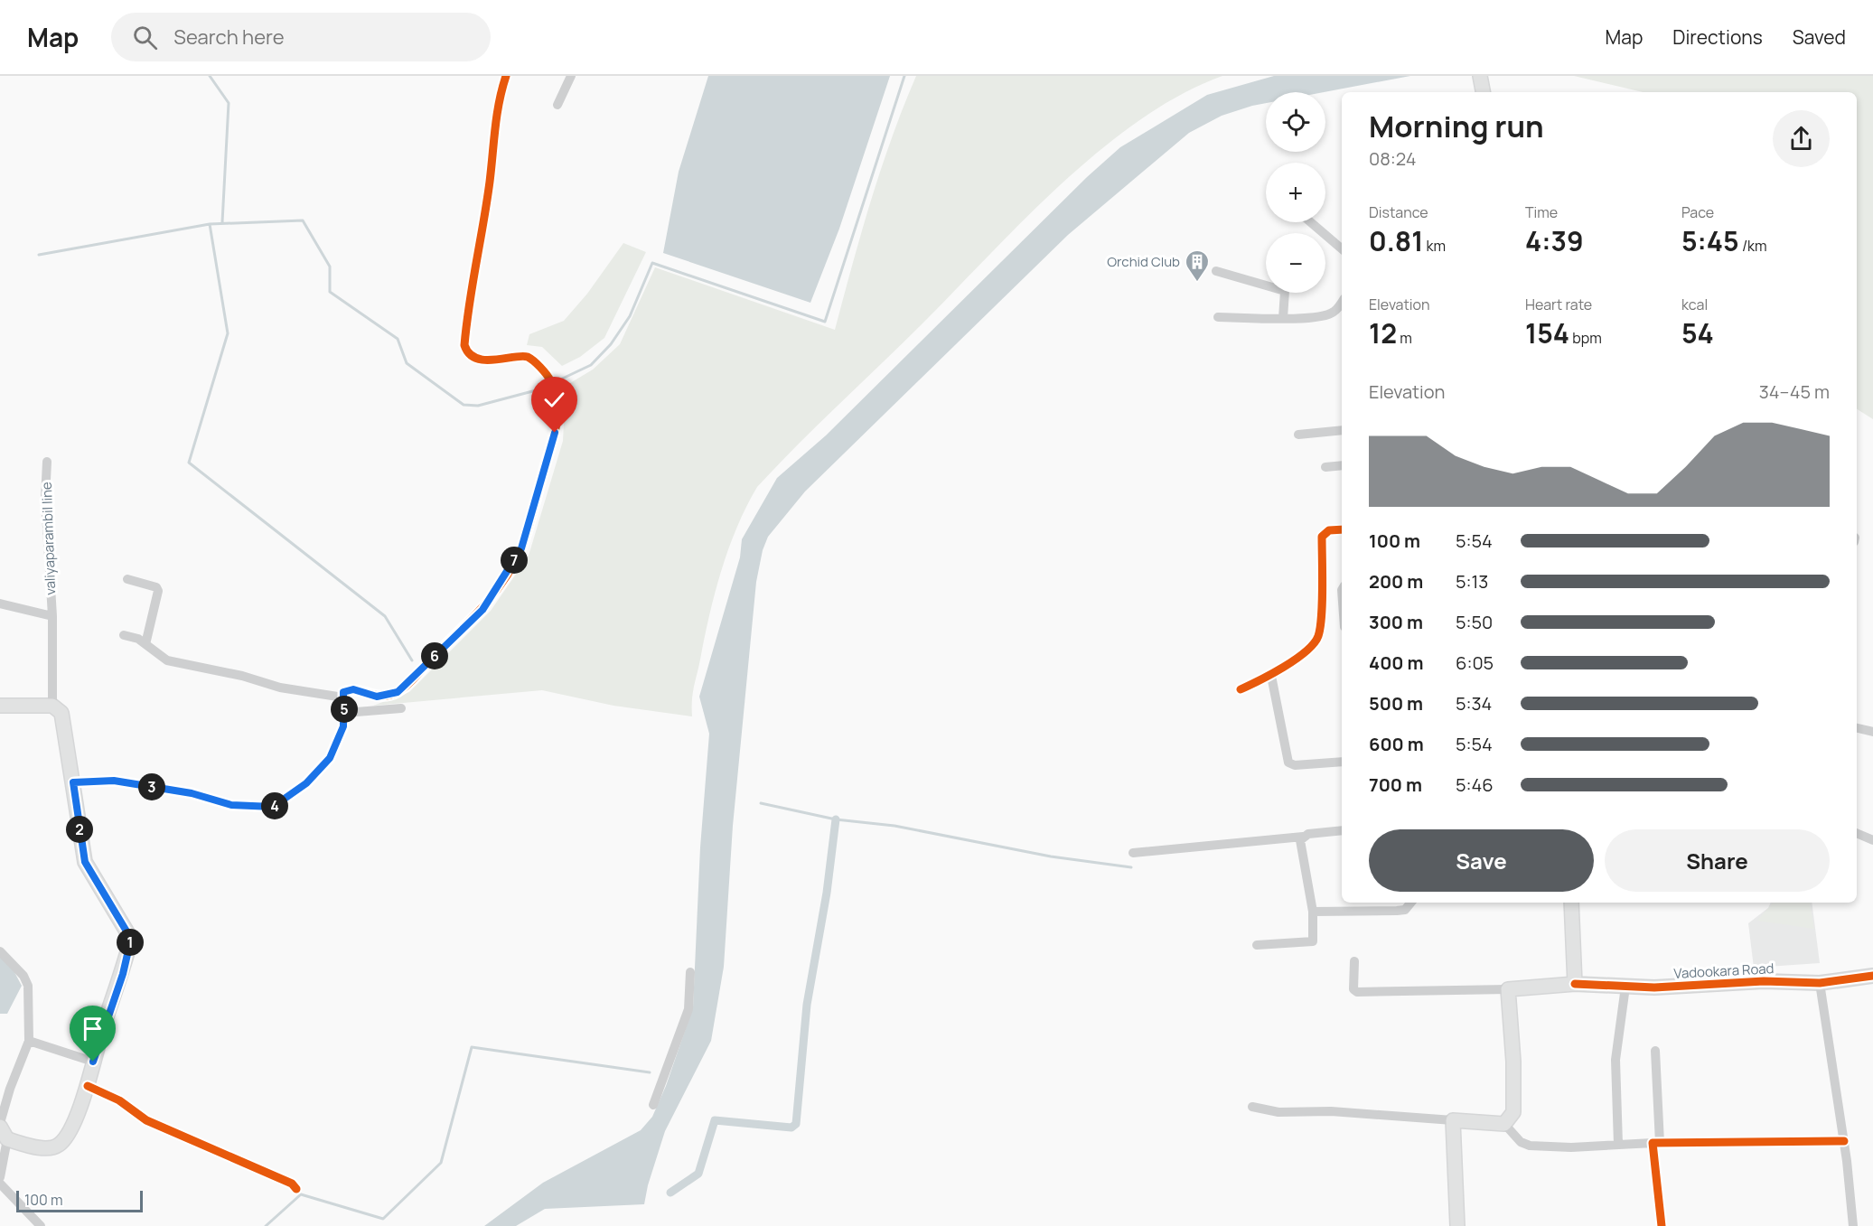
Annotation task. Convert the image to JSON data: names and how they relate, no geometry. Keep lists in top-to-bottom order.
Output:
{
  "streets": {
    "street": ["valiyaparambil line", "Vadookara Road"]
  },
  "places": {
    "building": ["Orchid Club"]
  },
  "scale_bar": "100 m",
  "page": {
    "header": "Map",
    "search": "Search here",
    "nav": ["Map", "Directions", "Saved"],
    "map_buttons": ["+", "−"],
    "heading": ["Morning run", "08:24"],
    "stats": [
      ["Distance", "0.81 km"],
      ["Time", "4:39"],
      ["Pace", "5:45 /km"],
      ["Elevation", "12 m"],
      ["Heart rate", "154 bpm"],
      ["kcal", "54"]
    ],
    "chart": ["Elevation", "34–45 m"],
    "list": [
      {
        "name": "100 m",
        "note": "5:54"
      },
      {
        "name": "200 m",
        "note": "5:13"
      },
      {
        "name": "300 m",
        "note": "5:50"
      },
      {
        "name": "400 m",
        "note": "6:05"
      },
      {
        "name": "500 m",
        "note": "5:34"
      },
      {
        "name": "600 m",
        "note": "5:54"
      },
      {
        "name": "700 m",
        "note": "5:46"
      }
    ],
    "pins": [
      "7",
      "6",
      "5",
      "3",
      "4",
      "2",
      "1"
    ],
    "buttons": ["Save", "Share"],
    "scale": "100 m"
  }
}
